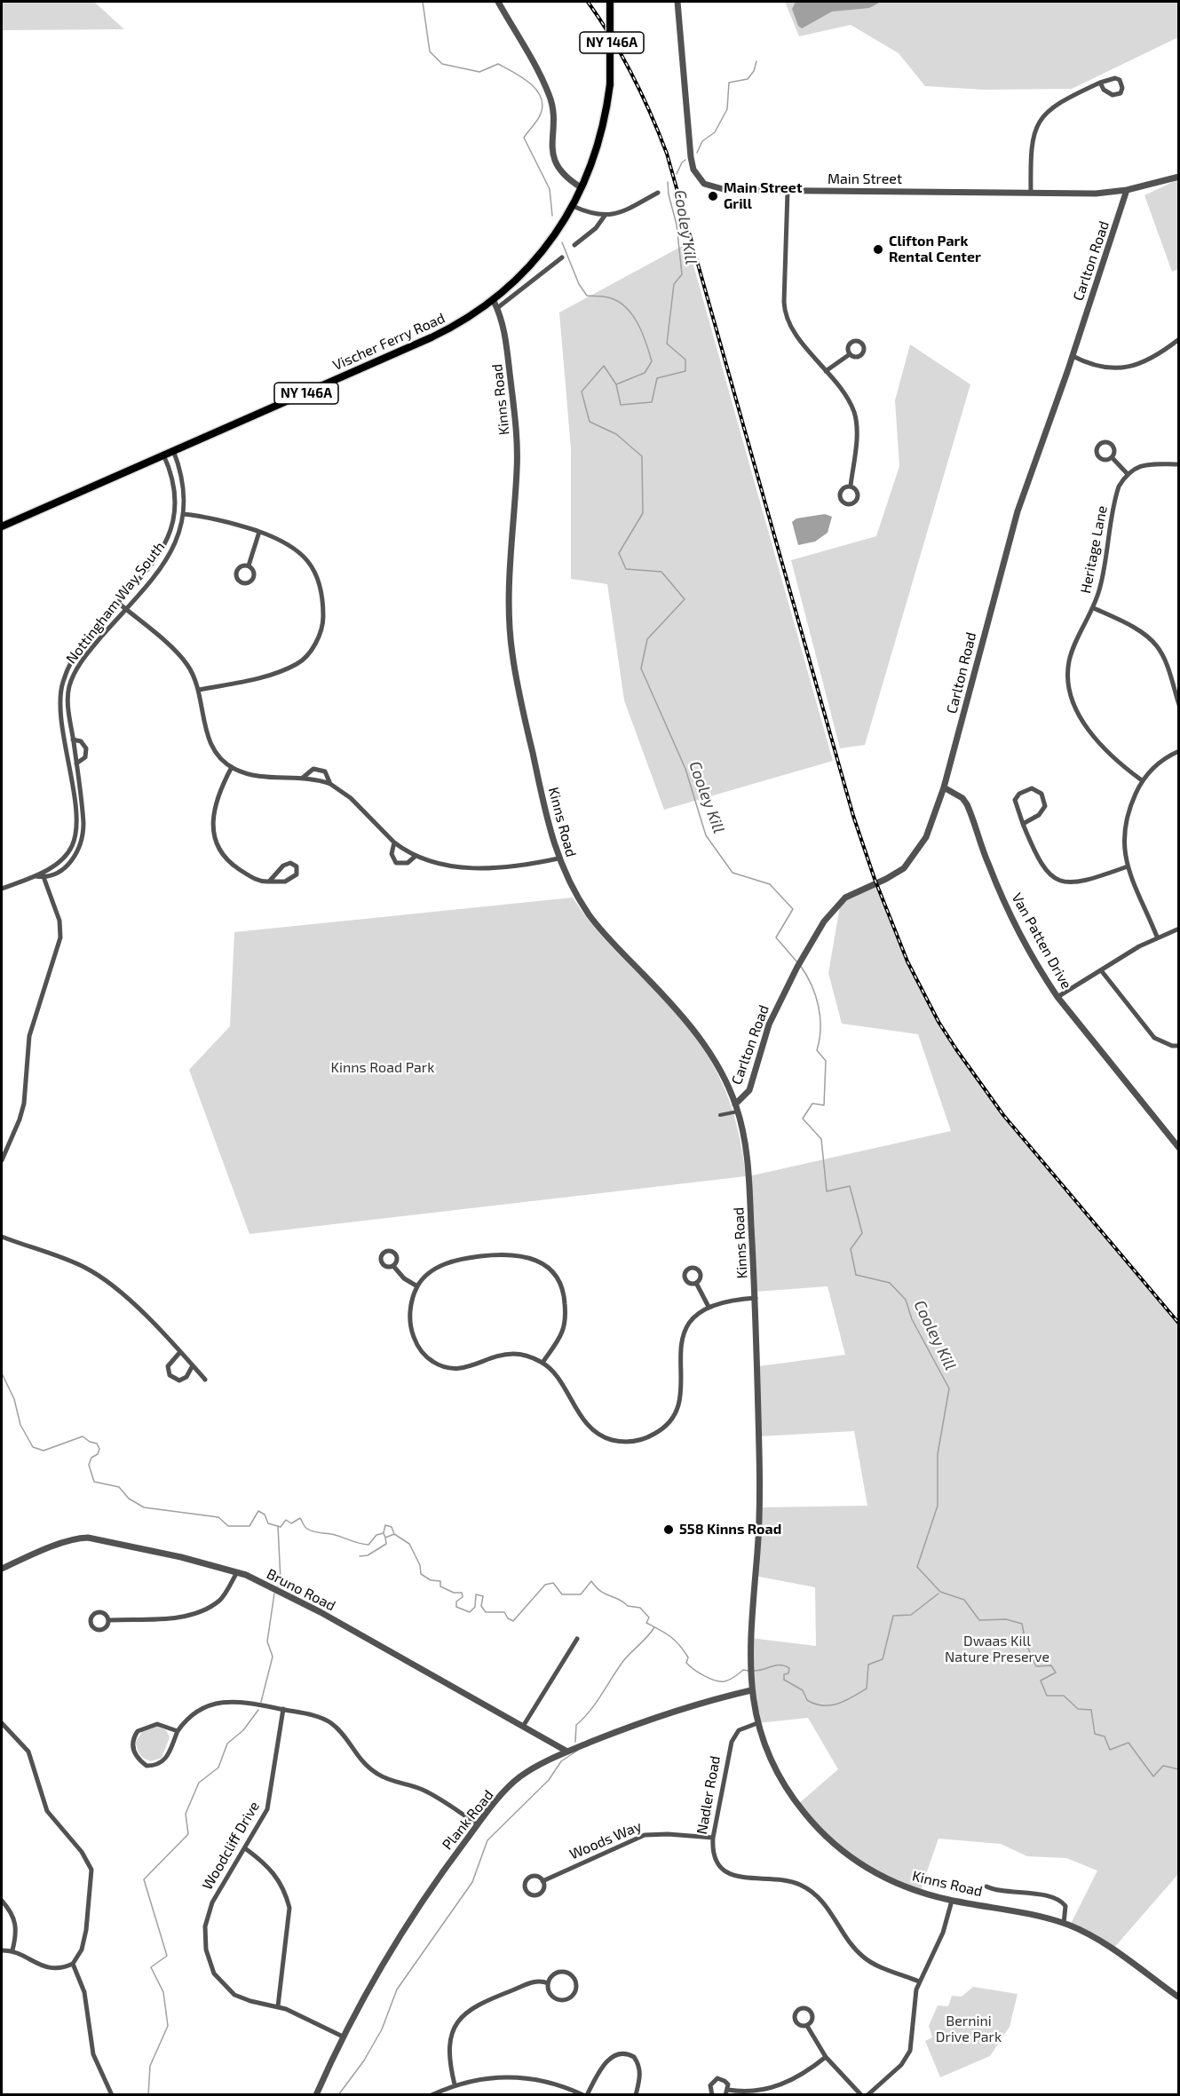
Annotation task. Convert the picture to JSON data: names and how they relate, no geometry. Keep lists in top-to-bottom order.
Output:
{
  "streets": {
    "main road": ["NY 146A", "Vischer Ferry Road"],
    "street": [
      "Main Street",
      "Carlton Road",
      "Kinns Road",
      "Heritage Lane",
      "Nottingham Way South",
      "Van Patten Drive",
      "Bruno Road",
      "Nadler Road",
      "Plank Road",
      "Woods Way",
      "Woodcliff Drive"
    ]
  },
  "crossings": [
    ["NY 146A", "Vischer Ferry Road"],
    ["Main Street", "Carlton Road"],
    ["Carlton Road", "Kinns Road"],
    ["Carlton Road", "Van Patten Drive"],
    ["Vischer Ferry Road", "Kinns Road"],
    ["Vischer Ferry Road", "Nottingham Way South"],
    ["Kinns Road", "Nadler Road"],
    ["Kinns Road", "Plank Road"],
    ["Bruno Road", "Plank Road"],
    ["Nadler Road", "Woods Way"],
    ["Plank Road", "Woodcliff Drive"]
  ],
  "water": ["Cooley Kill"],
  "parks": ["Kinns Road Park", "Dwaas Kill Nature Preserve", "Bernini Drive Park"],
  "places": ["Main Street Grill", "Clifton Park Rental Center", "558 Kinns Road"]
}
